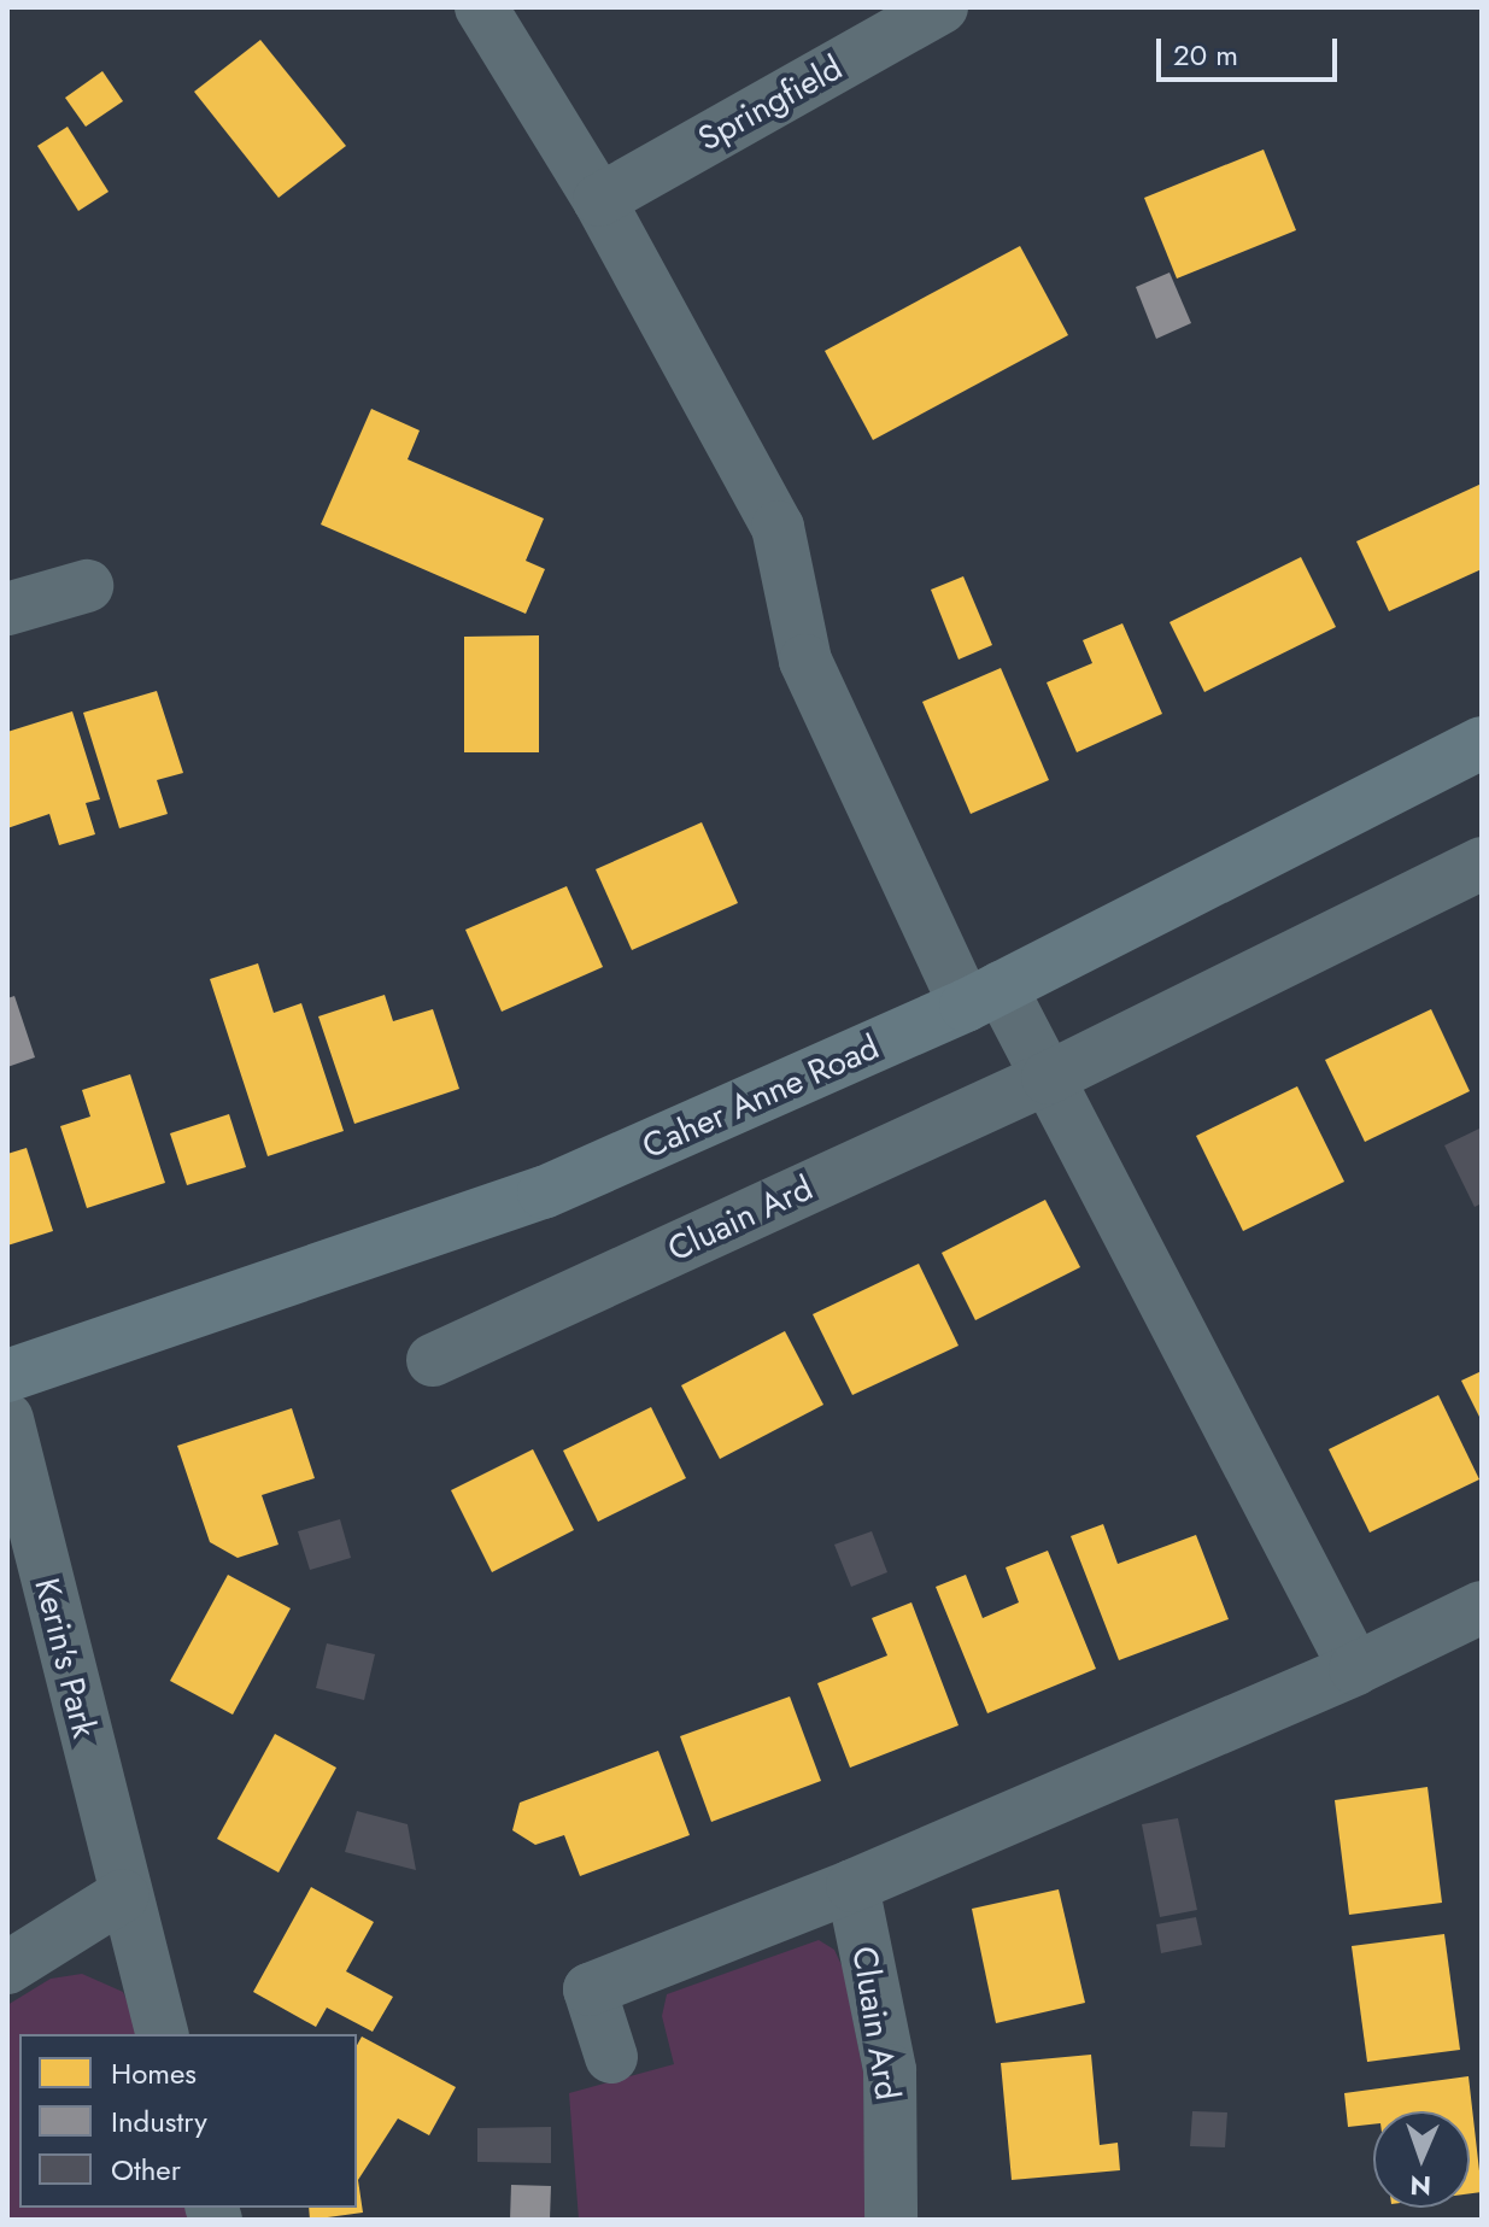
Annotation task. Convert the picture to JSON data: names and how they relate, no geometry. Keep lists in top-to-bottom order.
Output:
{
  "streets": {
    "street": [
      "Springfield",
      "Caher Anne Road",
      "Cluain Ard",
      "Kerin's Park"
    ]
  },
  "legend": ["Homes", "Industry", "Other"],
  "scale_bar": "20 m",
  "north": "bottom"
}
